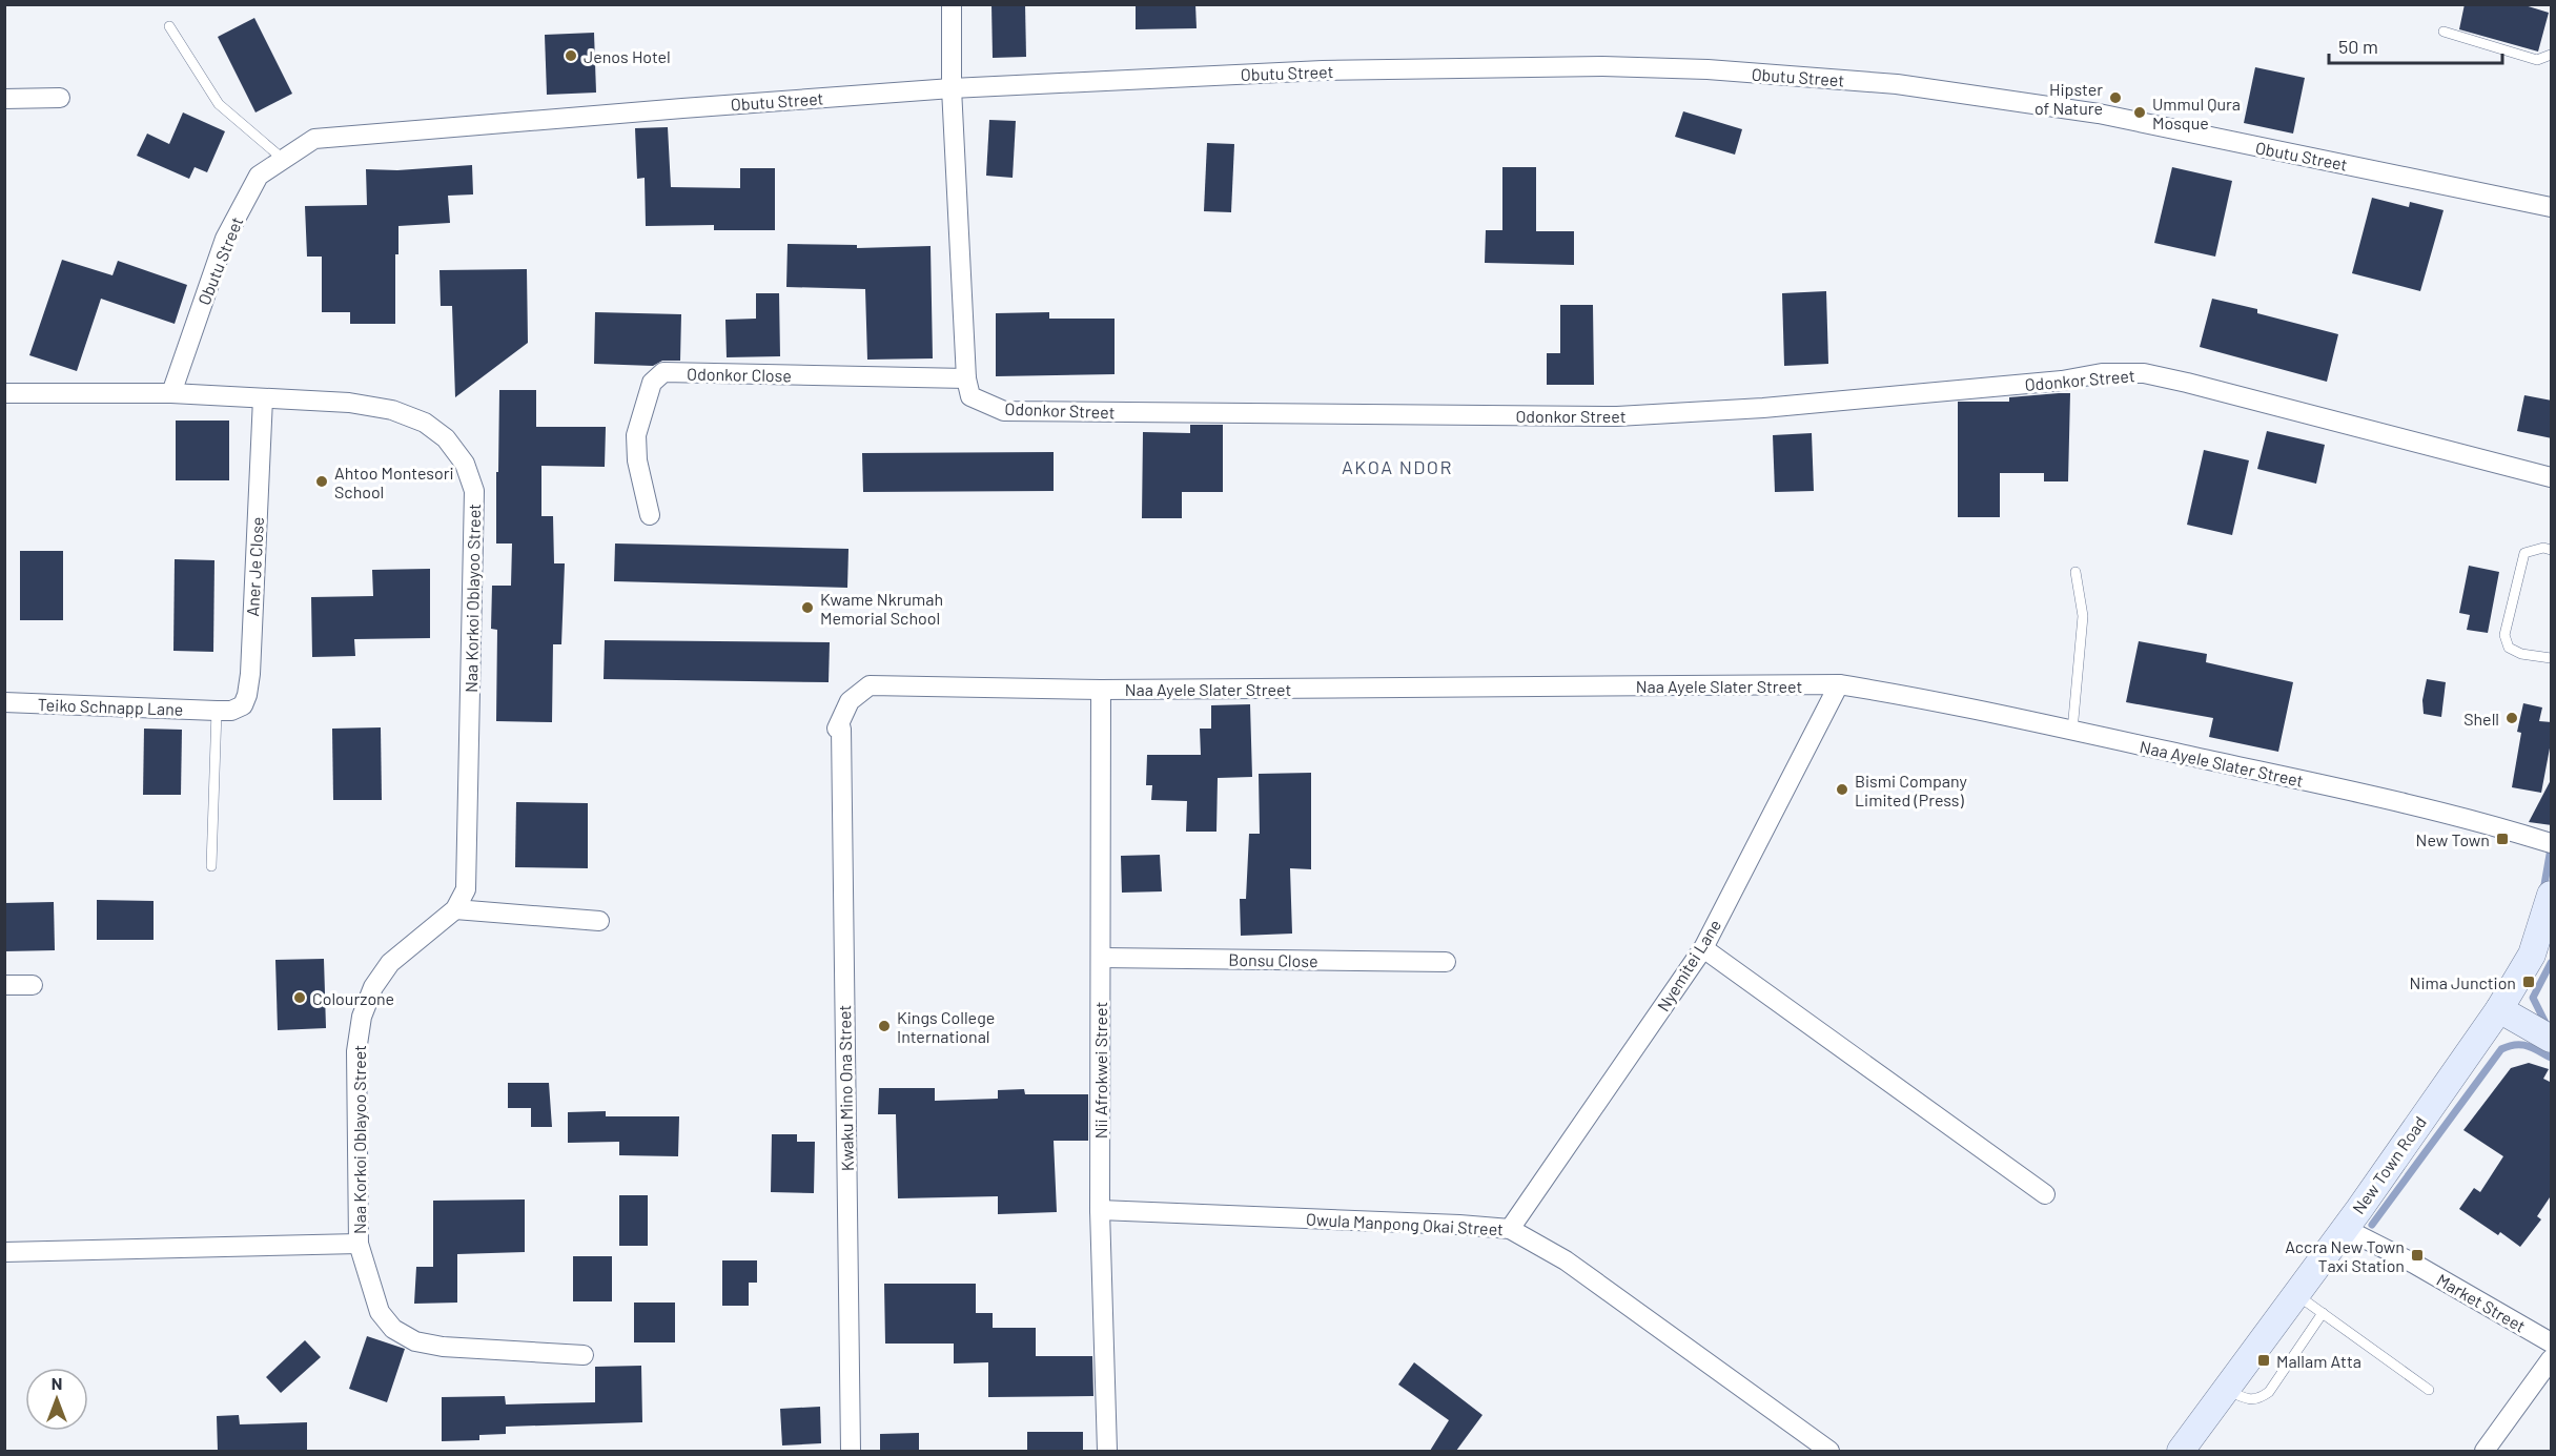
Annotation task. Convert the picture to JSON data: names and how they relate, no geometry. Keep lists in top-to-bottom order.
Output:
{
  "streets": {
    "street": [
      "Obutu Street",
      "Odonkor Close",
      "Odonkor Street",
      "Aner Je Close",
      "Naa Korkoi Oblayoo Street",
      "Naa Ayele Slater Street",
      "Teiko Schnapp Lane",
      "Bonsu Close",
      "Nyemitei Lane",
      "Nii Afrokwei Street",
      "Kwaku Mino Ona Street",
      "New Town Road",
      "Owula Manpong Okai Street",
      "Market Street"
    ]
  },
  "crossings": [
    ["Obutu Street", "Naa Korkoi Oblayoo Street"],
    ["Odonkor Close", "Odonkor Street"],
    ["Aner Je Close", "Naa Korkoi Oblayoo Street"],
    ["Aner Je Close", "Teiko Schnapp Lane"],
    ["Naa Ayele Slater Street", "Nyemitei Lane"],
    ["Naa Ayele Slater Street", "Nii Afrokwei Street"],
    ["Naa Ayele Slater Street", "Kwaku Mino Ona Street"],
    ["Bonsu Close", "Nii Afrokwei Street"],
    ["Nyemitei Lane", "Owula Manpong Okai Street"],
    ["Nii Afrokwei Street", "Owula Manpong Okai Street"],
    ["New Town Road", "Market Street"]
  ],
  "districts": ["AKOA NDOR"],
  "places": {
    "other": [
      "Jenos Hotel",
      "Hipster of Nature",
      "Ummul Qura Mosque",
      "Ahtoo Montesori School",
      "Kwame Nkrumah Memorial School",
      "Shell",
      "Bismi Company Limited (Press)",
      "Colourzone",
      "Kings College International"
    ],
    "transit": [
      "New Town",
      "Nima Junction",
      "Accra New Town Taxi Station",
      "Mallam Atta"
    ]
  },
  "scale_bar": "50 m",
  "north": "top"
}
